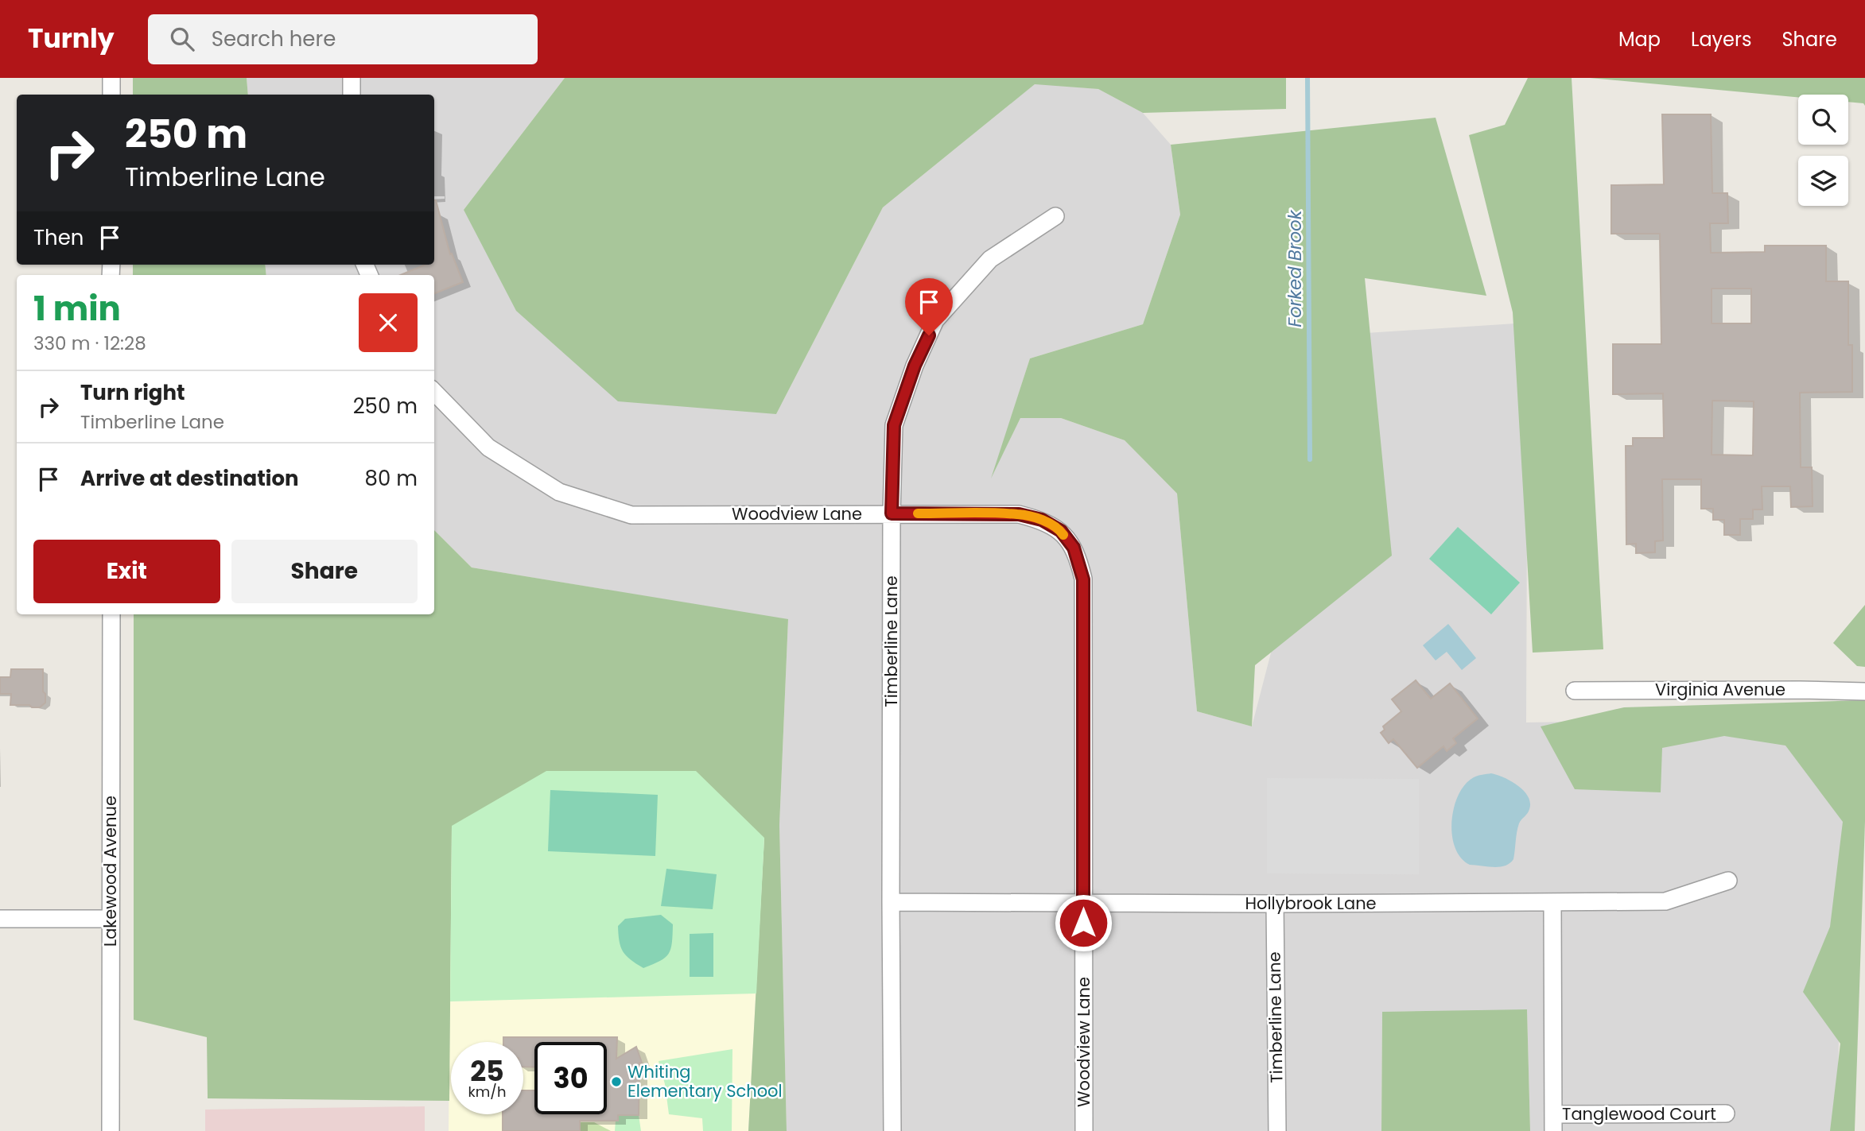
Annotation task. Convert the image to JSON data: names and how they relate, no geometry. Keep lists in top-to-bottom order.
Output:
{
  "streets": {
    "street": [
      "Woodview Lane",
      "Timberline Lane",
      "Virginia Avenue",
      "Lakewood Avenue",
      "Hollybrook Lane",
      "Tanglewood Court"
    ]
  },
  "crossings": [
    ["Woodview Lane", "Timberline Lane"],
    ["Woodview Lane", "Hollybrook Lane"],
    ["Timberline Lane", "Hollybrook Lane"]
  ],
  "water": ["Forked Brook"],
  "places": ["Whiting Elementary School"],
  "page": {
    "header": "Turnly",
    "search": "Search here",
    "nav": ["Map", "Layers", "Share"],
    "turn": ["250 m", "Timberline Lane"],
    "then": "Then",
    "heading": ["1 min", "330 m · 12:28"],
    "list": [
      {
        "name": "Turn right",
        "note": "Timberline Lane",
        "value": "250 m"
      },
      {
        "name": "Arrive at destination",
        "value": "80 m"
      }
    ],
    "buttons": ["Exit", "Share"],
    "speed": "25 km/h",
    "limit": "30"
  }
}
